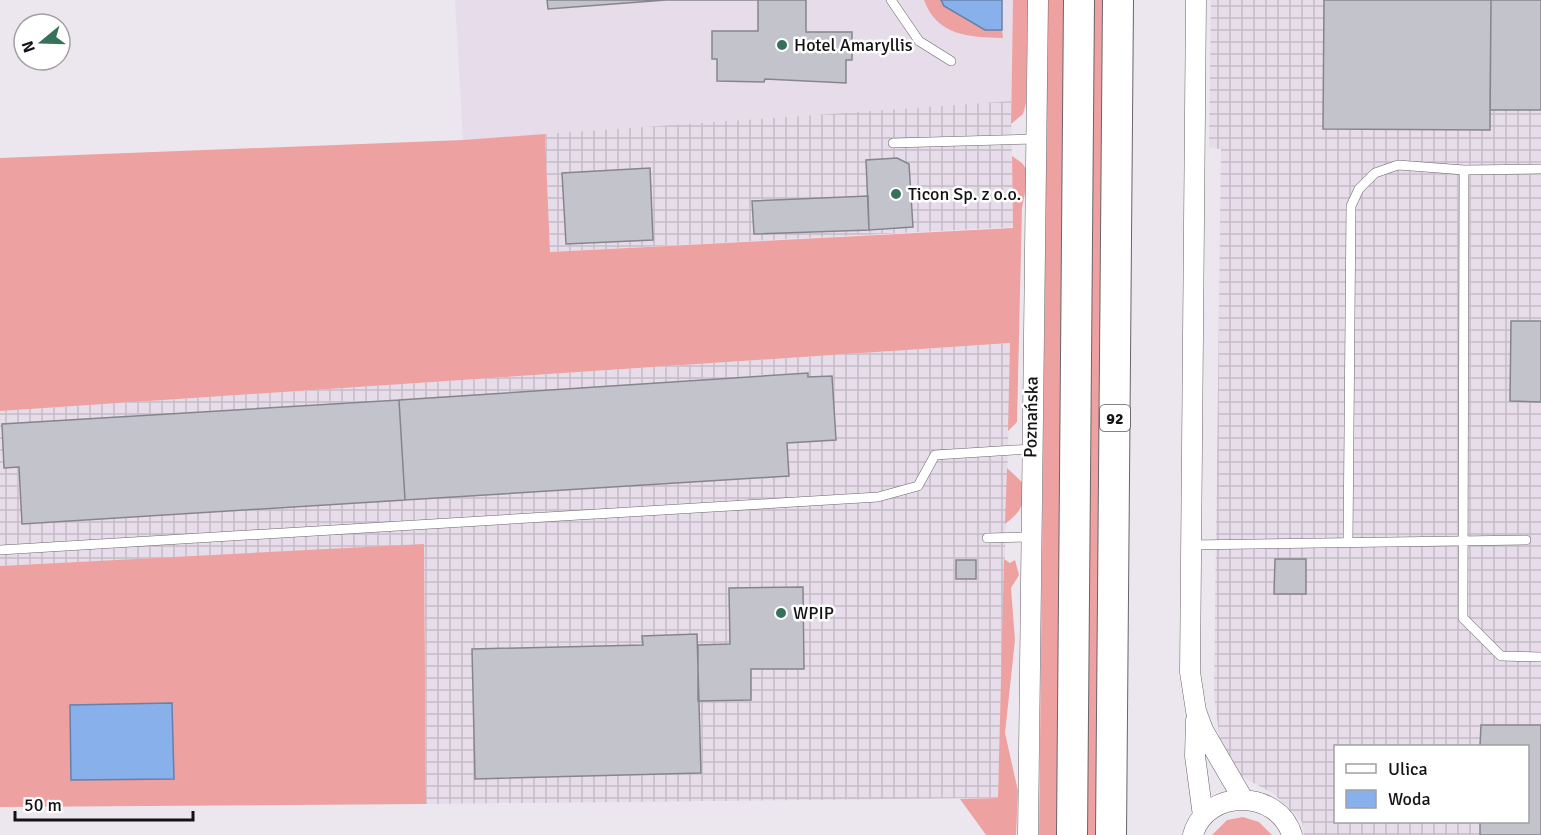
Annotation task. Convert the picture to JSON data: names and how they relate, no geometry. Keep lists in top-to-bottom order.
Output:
{
  "streets": {
    "main road": ["92"],
    "street": ["Poznańska"]
  },
  "places": ["Hotel Amaryllis", "Ticon Sp. z o.o.", "WPIP"],
  "legend": ["Ulica", "Woda"],
  "scale_bar": "50 m",
  "north": "left"
}
